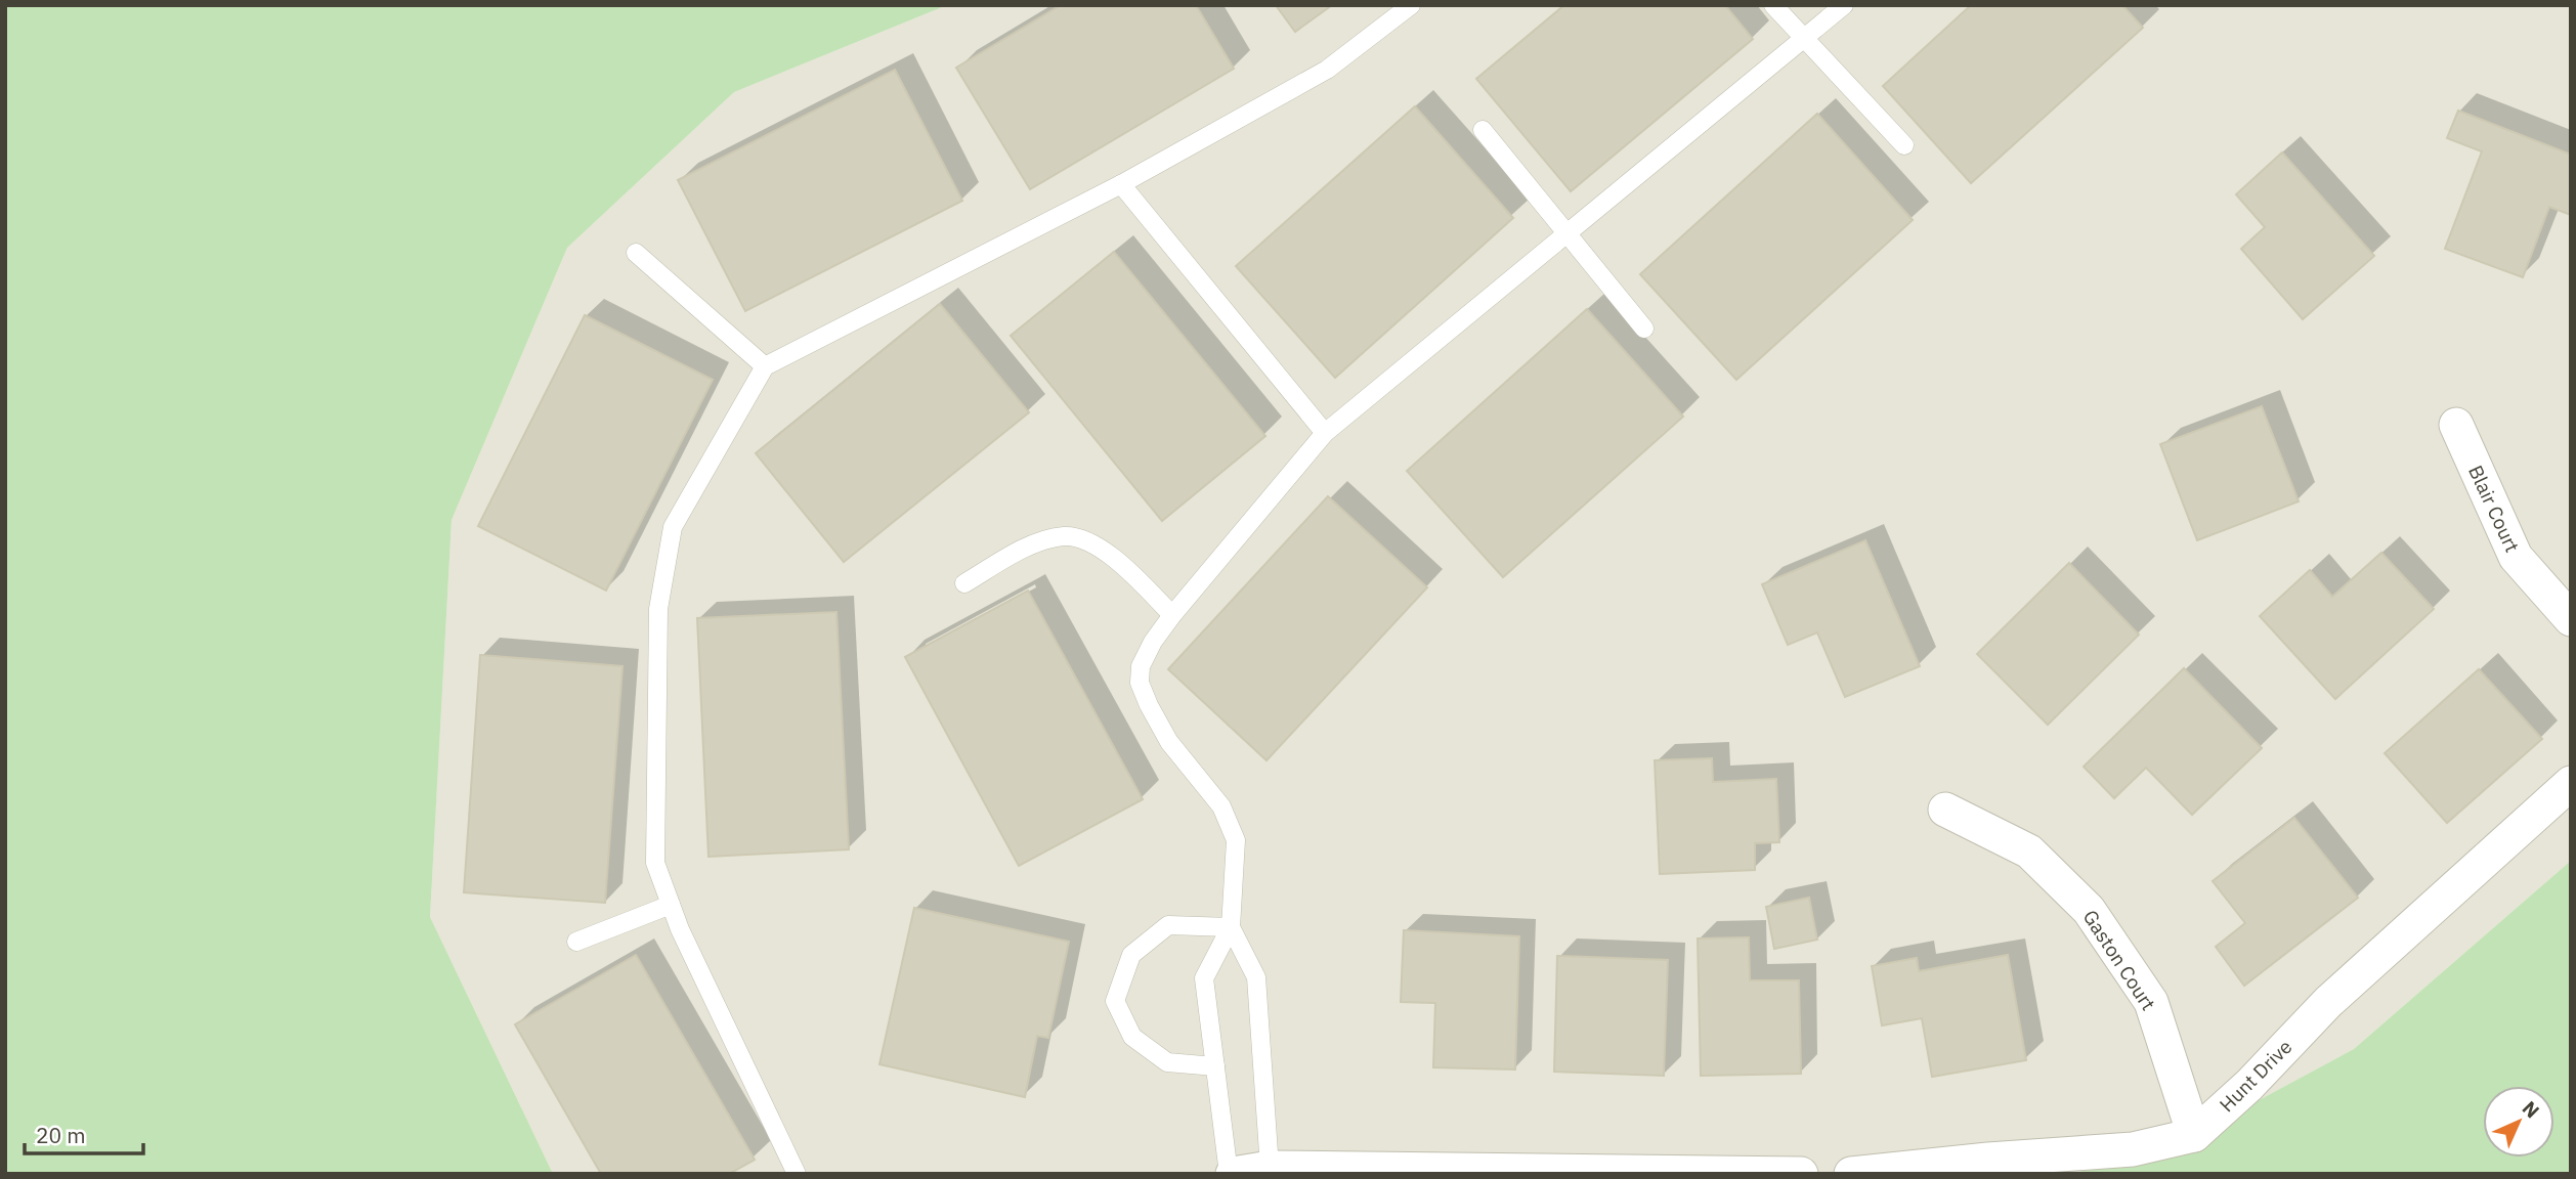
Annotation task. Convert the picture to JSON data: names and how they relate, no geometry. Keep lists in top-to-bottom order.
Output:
{
  "streets": {
    "street": ["Blair Court", "Gaston Court", "Hunt Drive"]
  },
  "crossings": [
    ["Gaston Court", "Hunt Drive"]
  ],
  "scale_bar": "20 m",
  "north": "top right"
}
